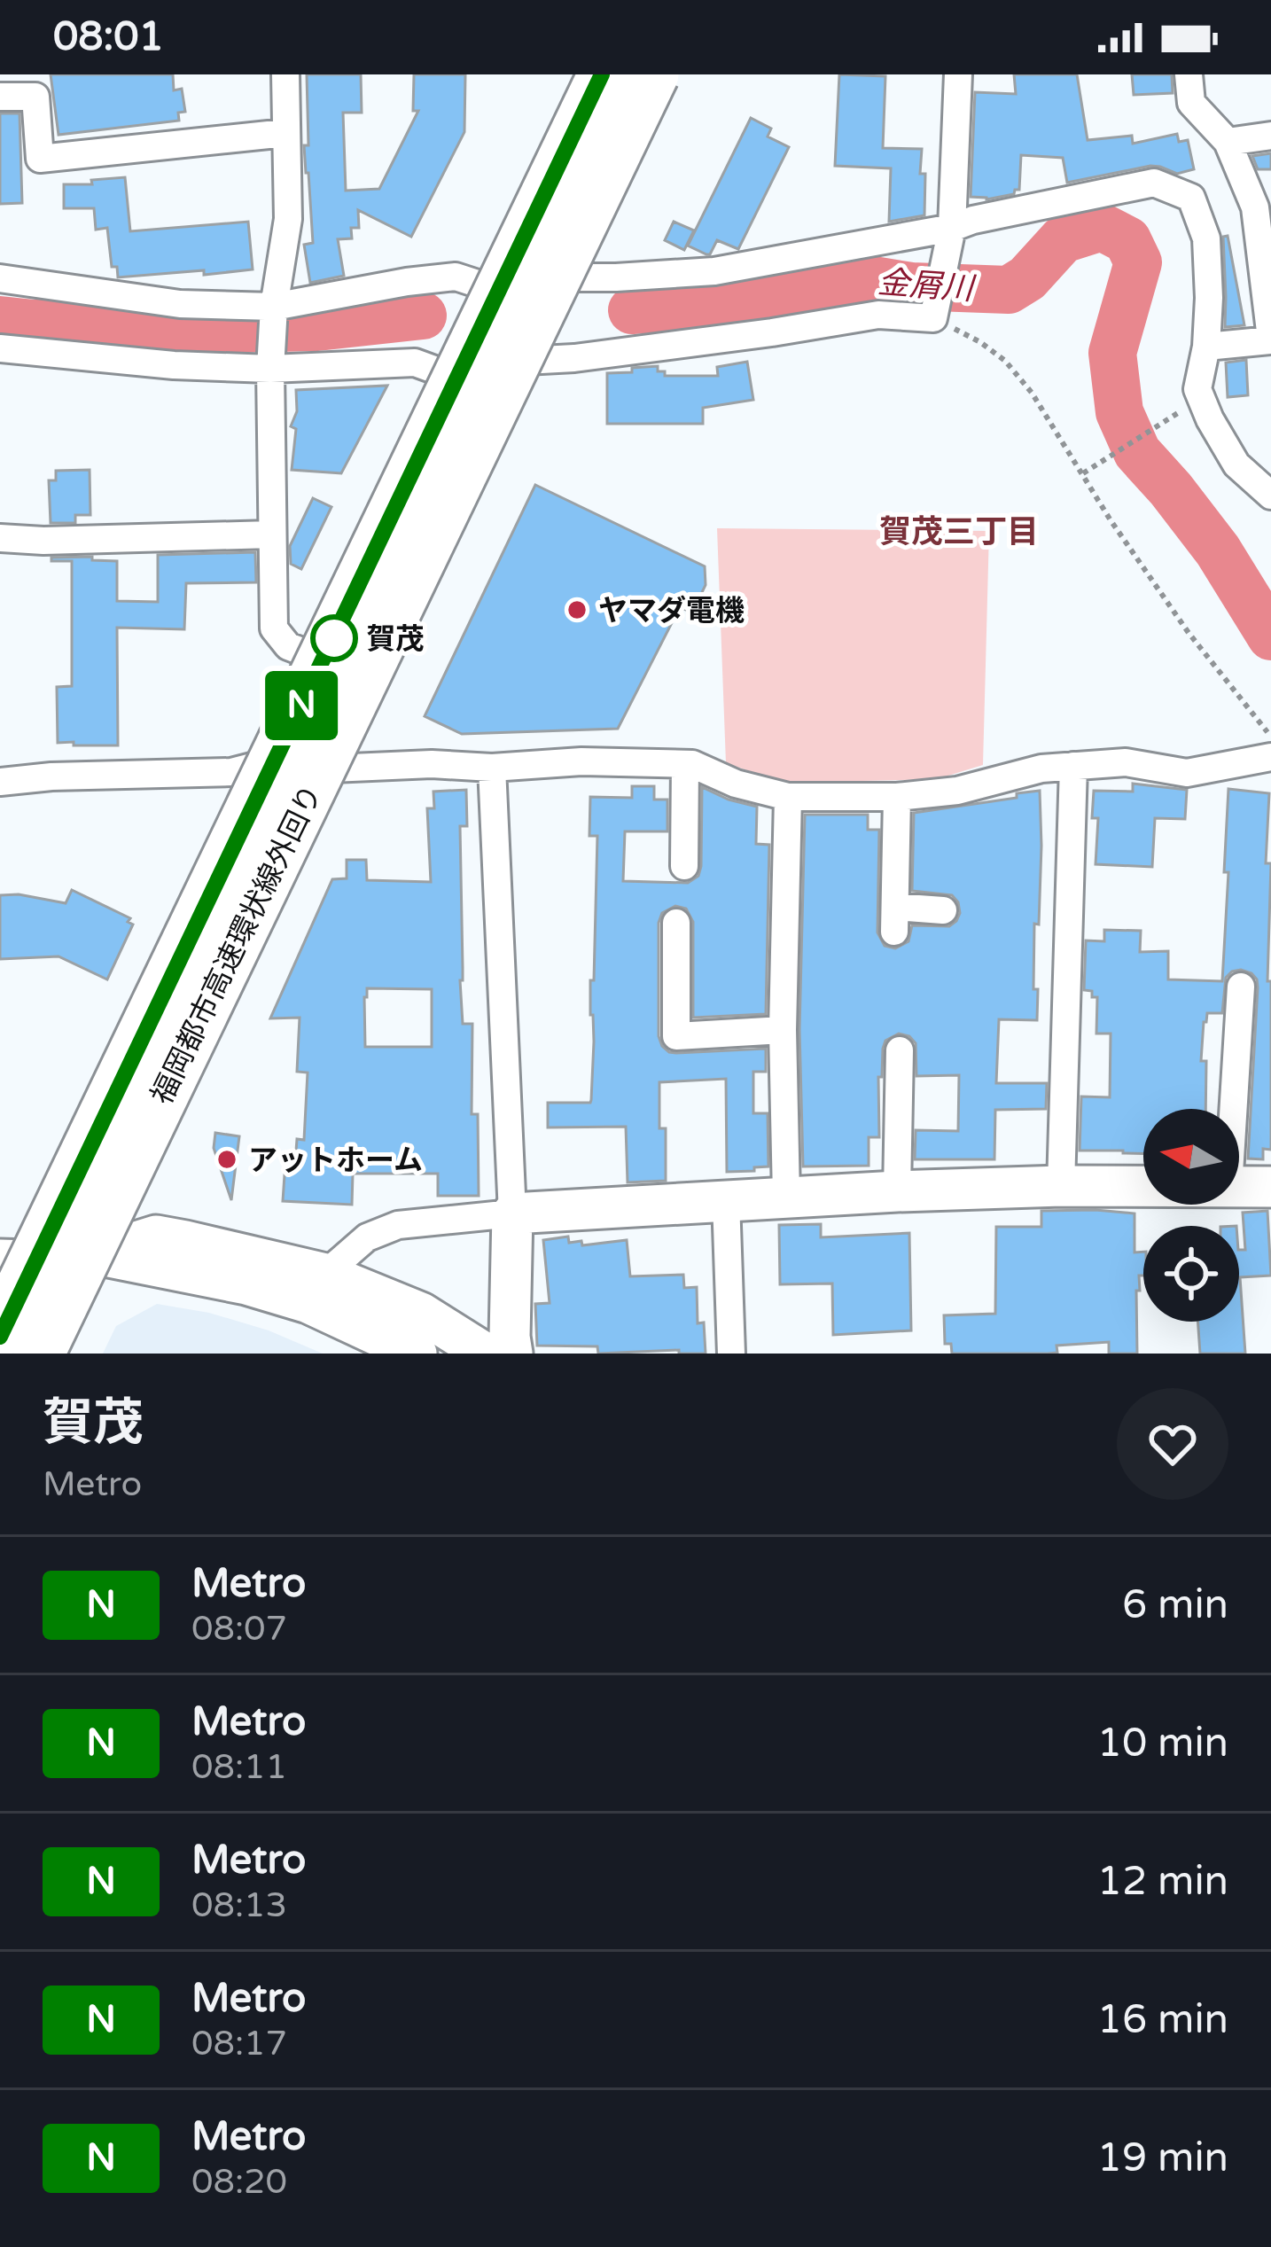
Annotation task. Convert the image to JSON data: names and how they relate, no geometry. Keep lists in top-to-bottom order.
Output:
{
  "streets": {
    "highway": ["福岡都市高速環状線外回り"]
  },
  "districts": ["賀茂三丁目"],
  "water": ["金屑川"],
  "places": ["ヤマダ電機", "賀茂", "アットホーム"],
  "lines": ["metro line N"],
  "north": "left",
  "page": {
    "status": "08:01",
    "on_map": "N",
    "heading": ["賀茂", "Metro"],
    "list": [
      {
        "mark": "N",
        "name": "Metro",
        "note": "08:07",
        "value": "6 min"
      },
      {
        "mark": "N",
        "name": "Metro",
        "note": "08:11",
        "value": "10 min"
      },
      {
        "mark": "N",
        "name": "Metro",
        "note": "08:13",
        "value": "12 min"
      },
      {
        "mark": "N",
        "name": "Metro",
        "note": "08:17",
        "value": "16 min"
      },
      {
        "mark": "N",
        "name": "Metro",
        "note": "08:20",
        "value": "19 min"
      }
    ]
  }
}
